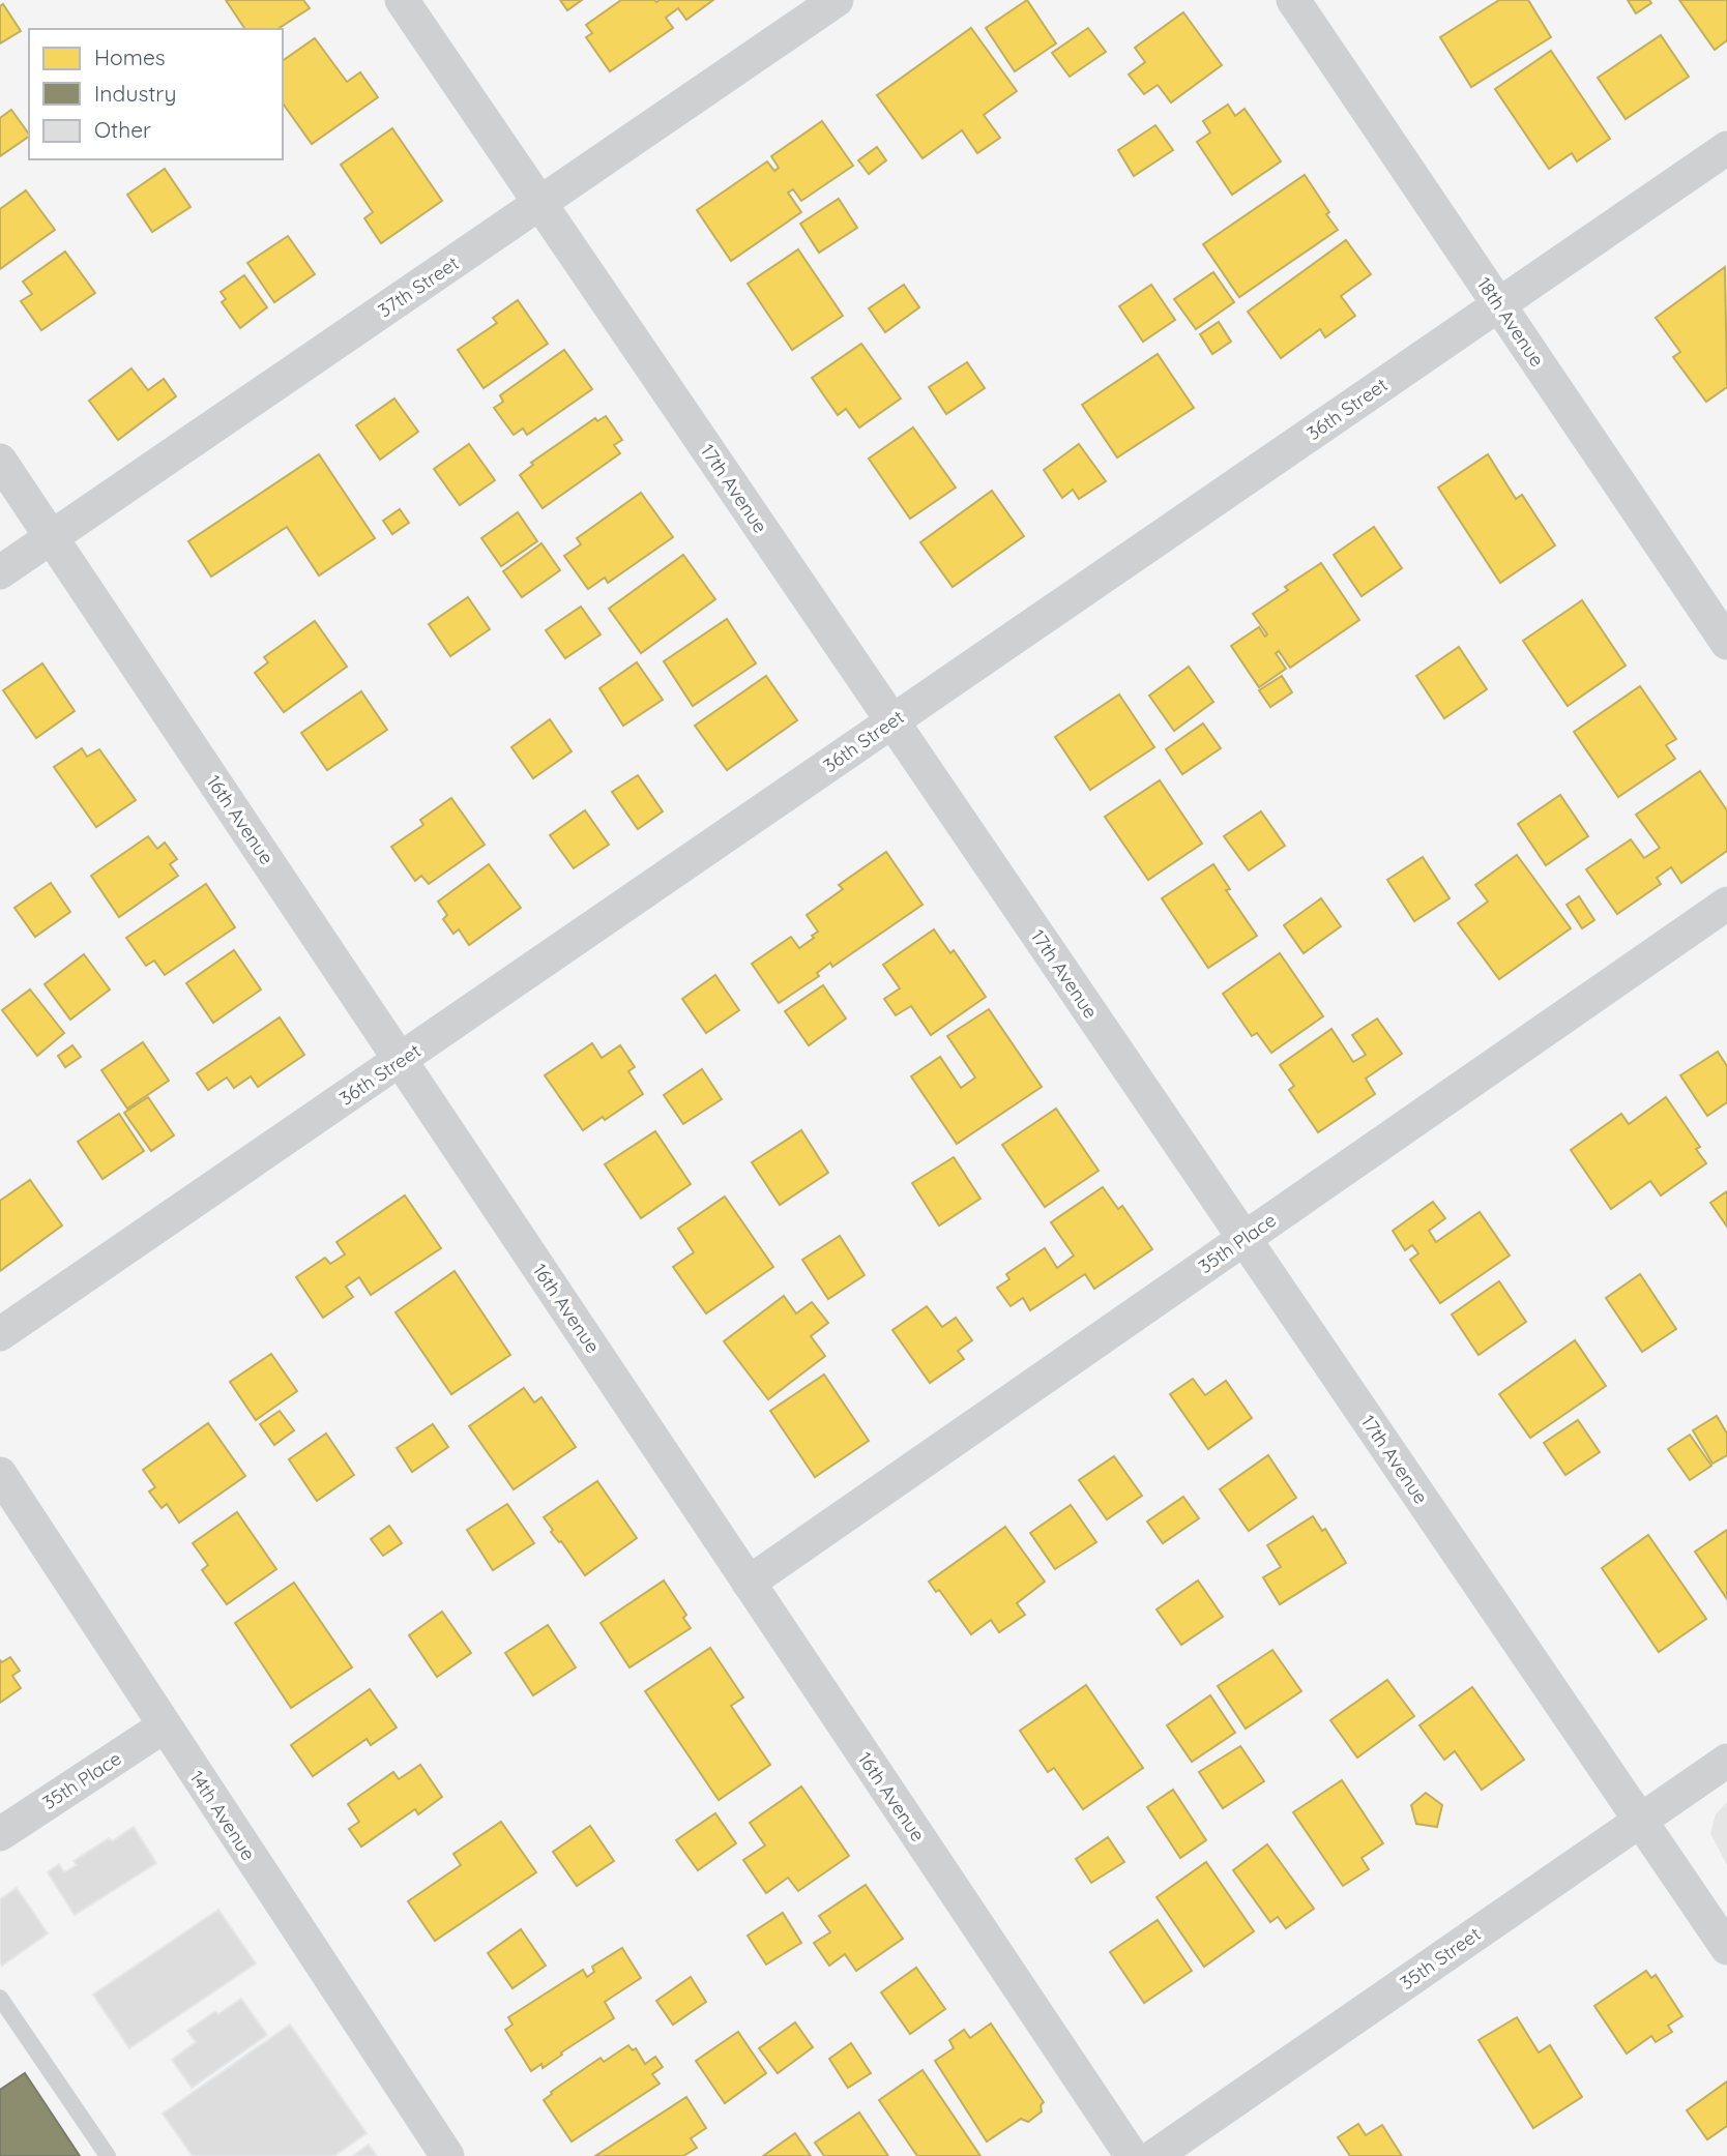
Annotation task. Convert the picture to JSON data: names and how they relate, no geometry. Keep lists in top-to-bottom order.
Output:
{
  "streets": {
    "street": [
      "37th Street",
      "18th Avenue",
      "36th Street",
      "17th Avenue",
      "16th Avenue",
      "35th Place",
      "14th Avenue",
      "35th Street"
    ]
  },
  "crossings": [
    ["37th Street", "17th Avenue"],
    ["37th Street", "16th Avenue"],
    ["18th Avenue", "36th Street"],
    ["36th Street", "17th Avenue"],
    ["36th Street", "16th Avenue"],
    ["17th Avenue", "35th Place"],
    ["17th Avenue", "35th Street"],
    ["16th Avenue", "35th Place"],
    ["35th Place", "14th Avenue"]
  ],
  "legend": ["Homes", "Industry", "Other"]
}
